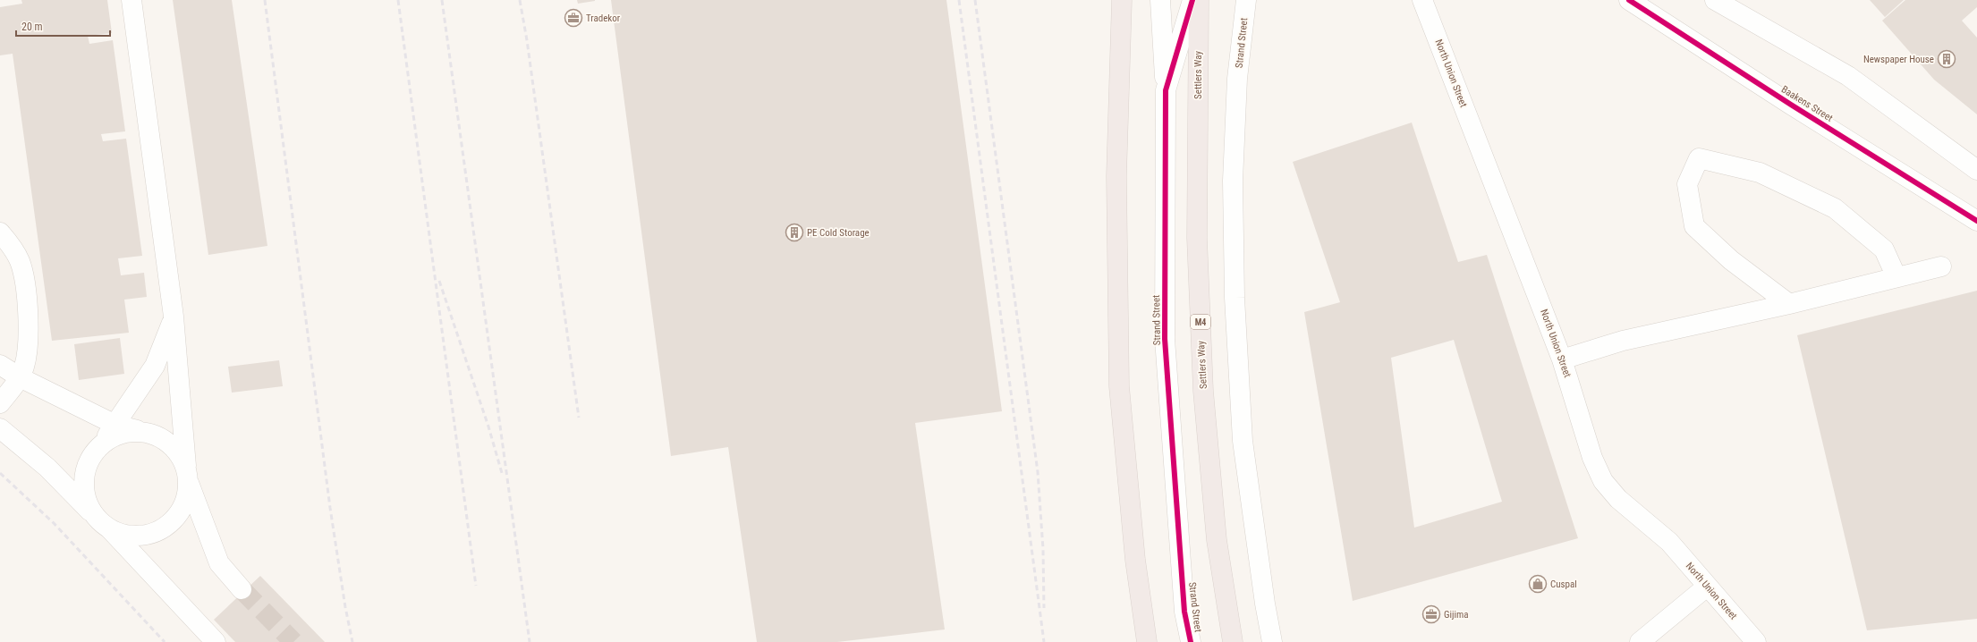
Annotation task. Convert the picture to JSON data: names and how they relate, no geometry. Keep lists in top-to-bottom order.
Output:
{
  "streets": {
    "highway": ["Settlers Way", "M4"],
    "street": ["Strand Street", "North Union Street", "Baakens Street"]
  },
  "places": {
    "office": ["Tradekor", "Gijima"],
    "building": ["Newspaper House", "PE Cold Storage"],
    "shop": ["Cuspal"]
  },
  "scale_bar": "20 m"
}
